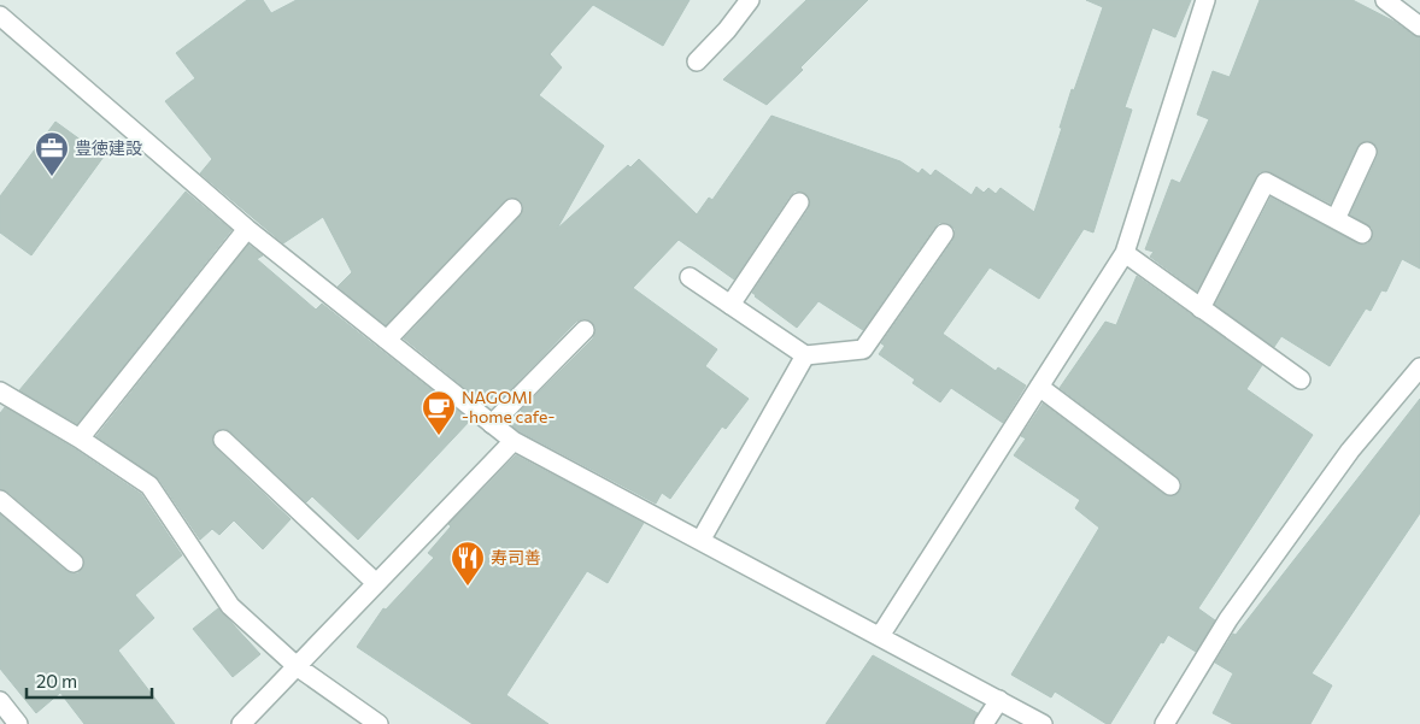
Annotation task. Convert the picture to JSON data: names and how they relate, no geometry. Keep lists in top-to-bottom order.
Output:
{
  "places": {
    "office": ["豊徳建設"],
    "cafe": ["NAGOMI -home cafe-"],
    "restaurant": ["寿司善"]
  },
  "scale_bar": "20 m"
}
